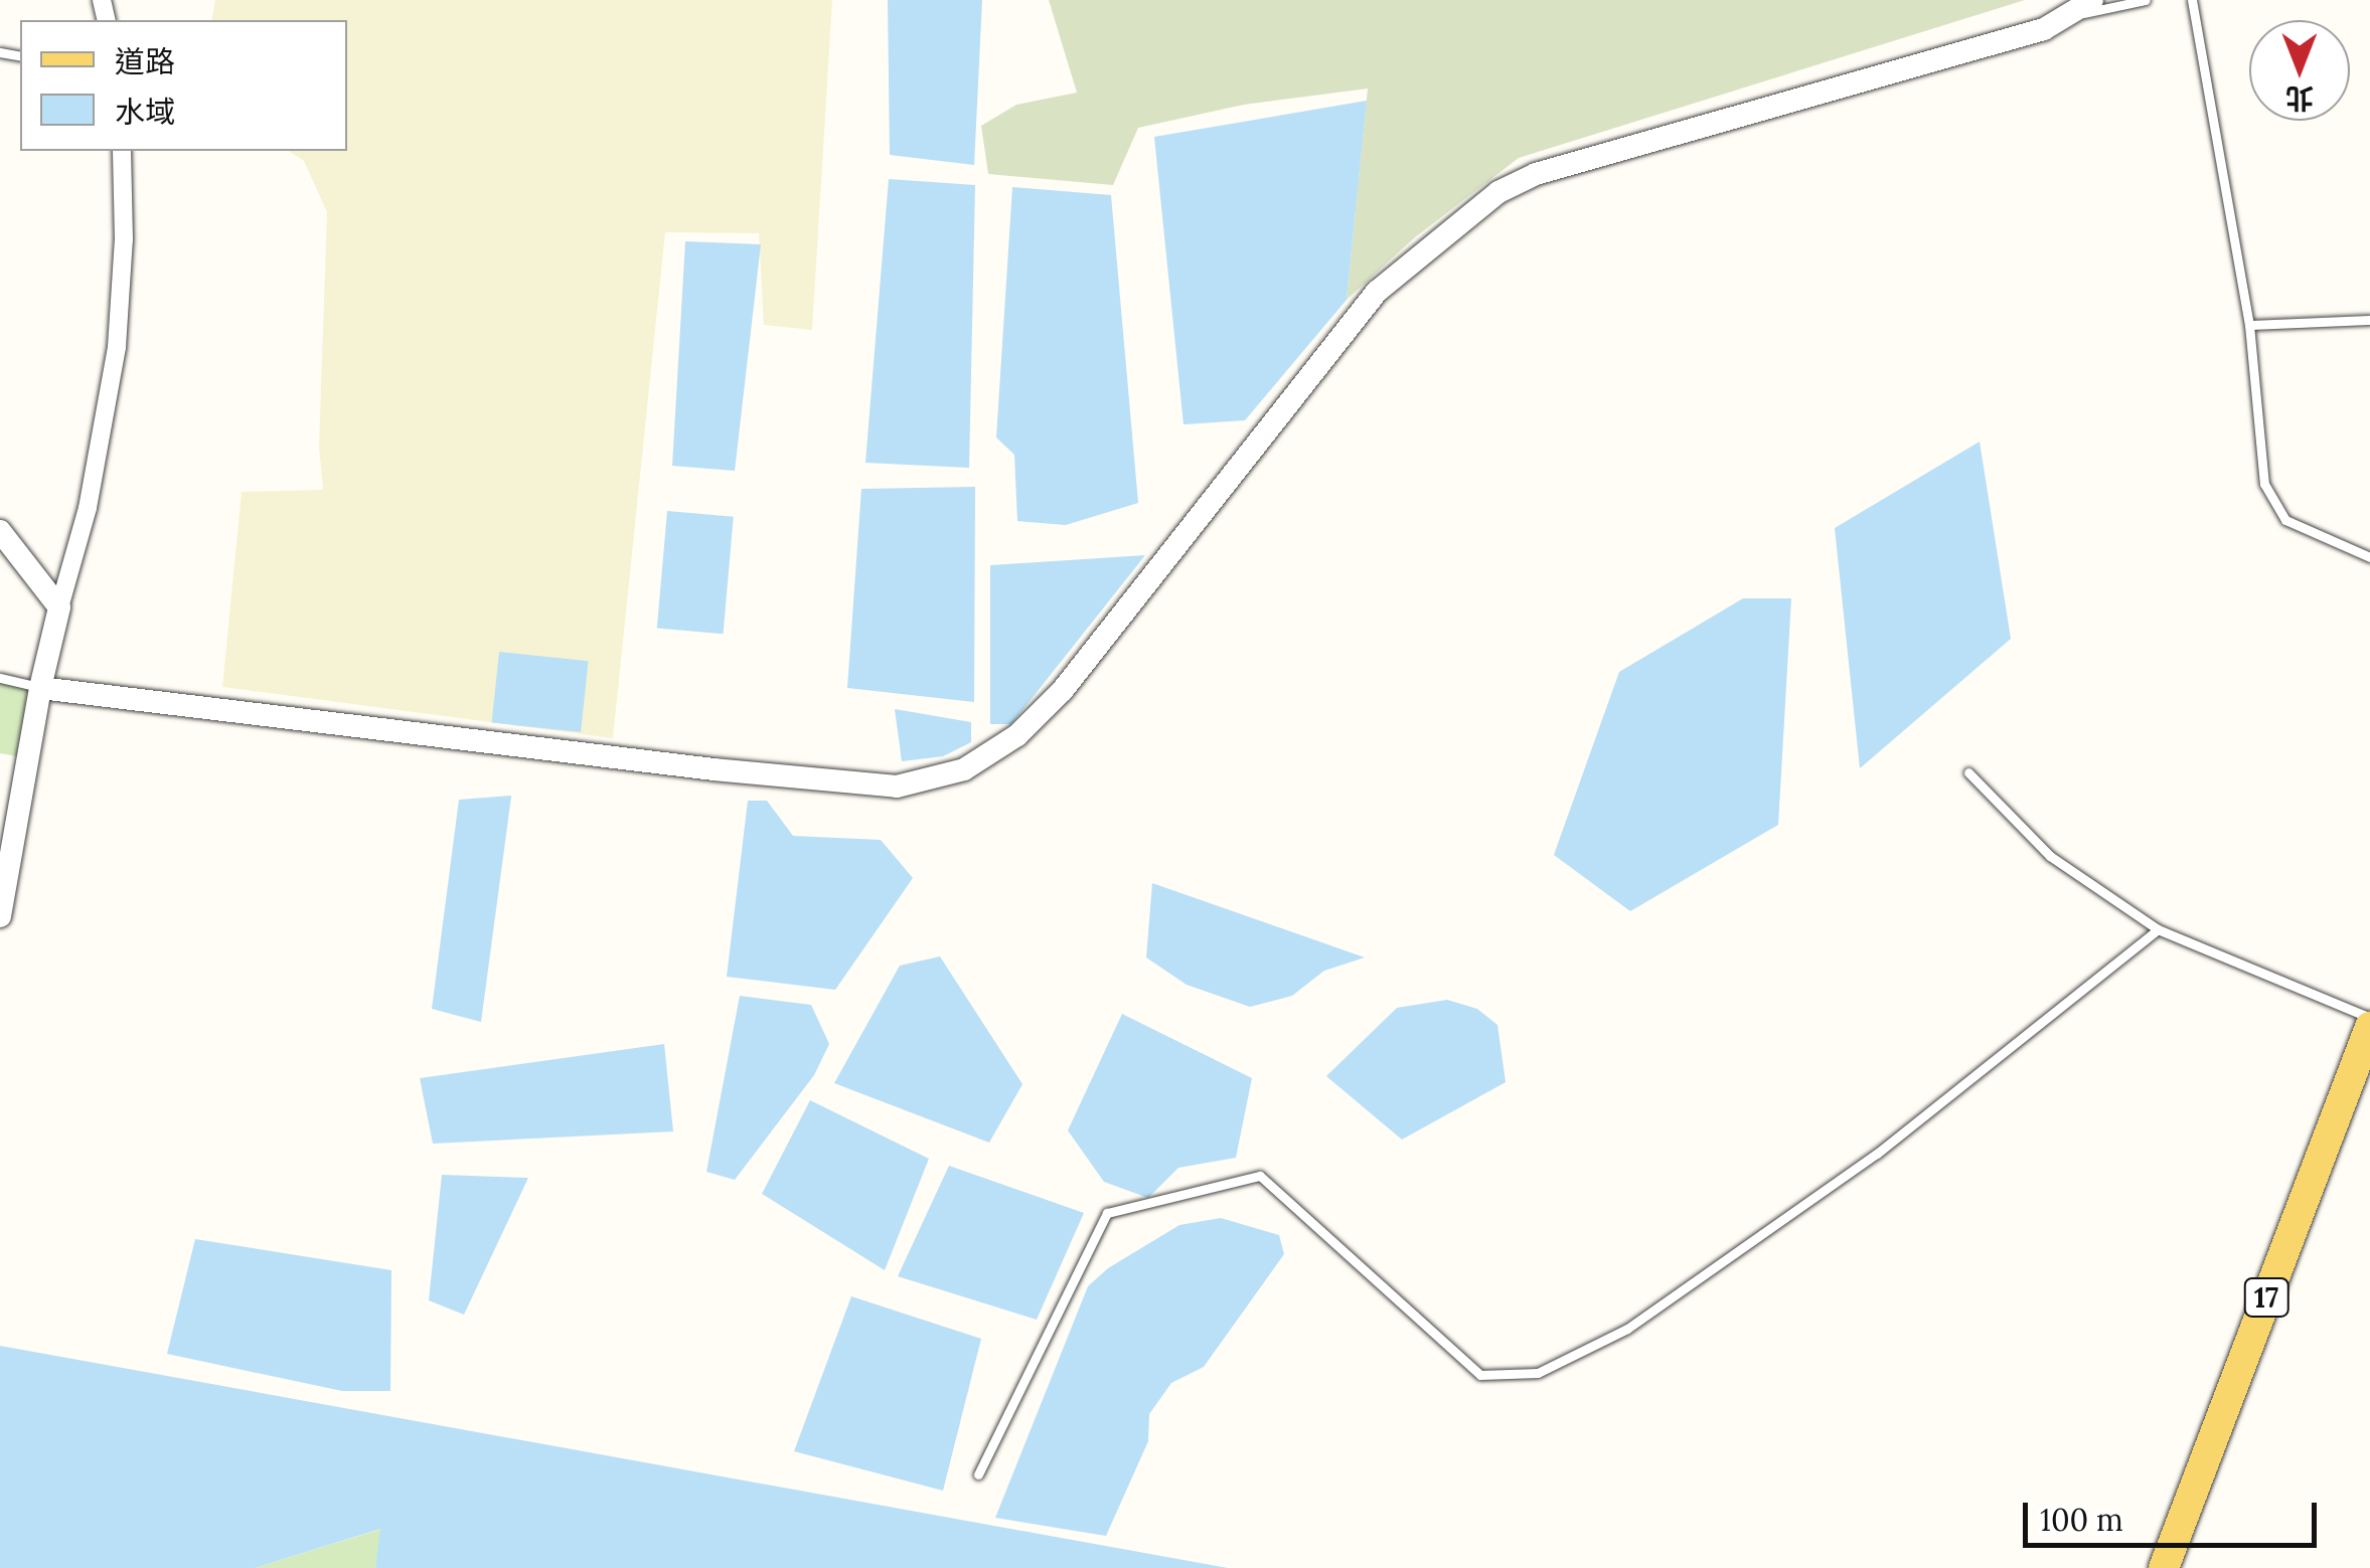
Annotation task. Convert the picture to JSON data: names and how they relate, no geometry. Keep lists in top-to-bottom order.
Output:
{
  "streets": {
    "main road": ["17"]
  },
  "legend": ["道路", "水域"],
  "scale_bar": "100 m",
  "north": "bottom"
}
